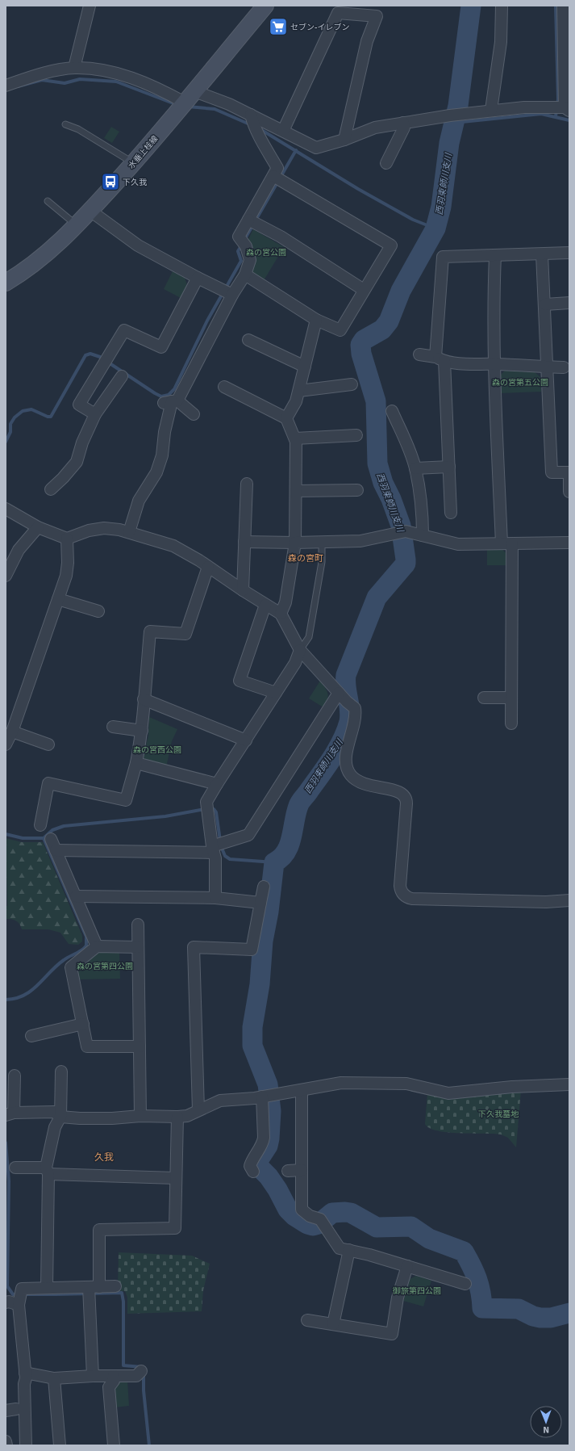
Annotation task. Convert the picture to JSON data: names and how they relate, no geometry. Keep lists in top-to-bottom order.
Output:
{
  "streets": {
    "main road": ["水垂上桂線"]
  },
  "districts": ["森の宮町", "久我"],
  "water": ["西羽束師川支川"],
  "parks": [
    "森の宮公園",
    "森の宮第五公園",
    "森の宮西公園",
    "森の宮第四公園",
    "下久我墓地",
    "御旅第四公園"
  ],
  "places": {
    "supermarket": ["セブン-イレブン"],
    "bus stop": ["下久我"]
  },
  "north": "bottom"
}
